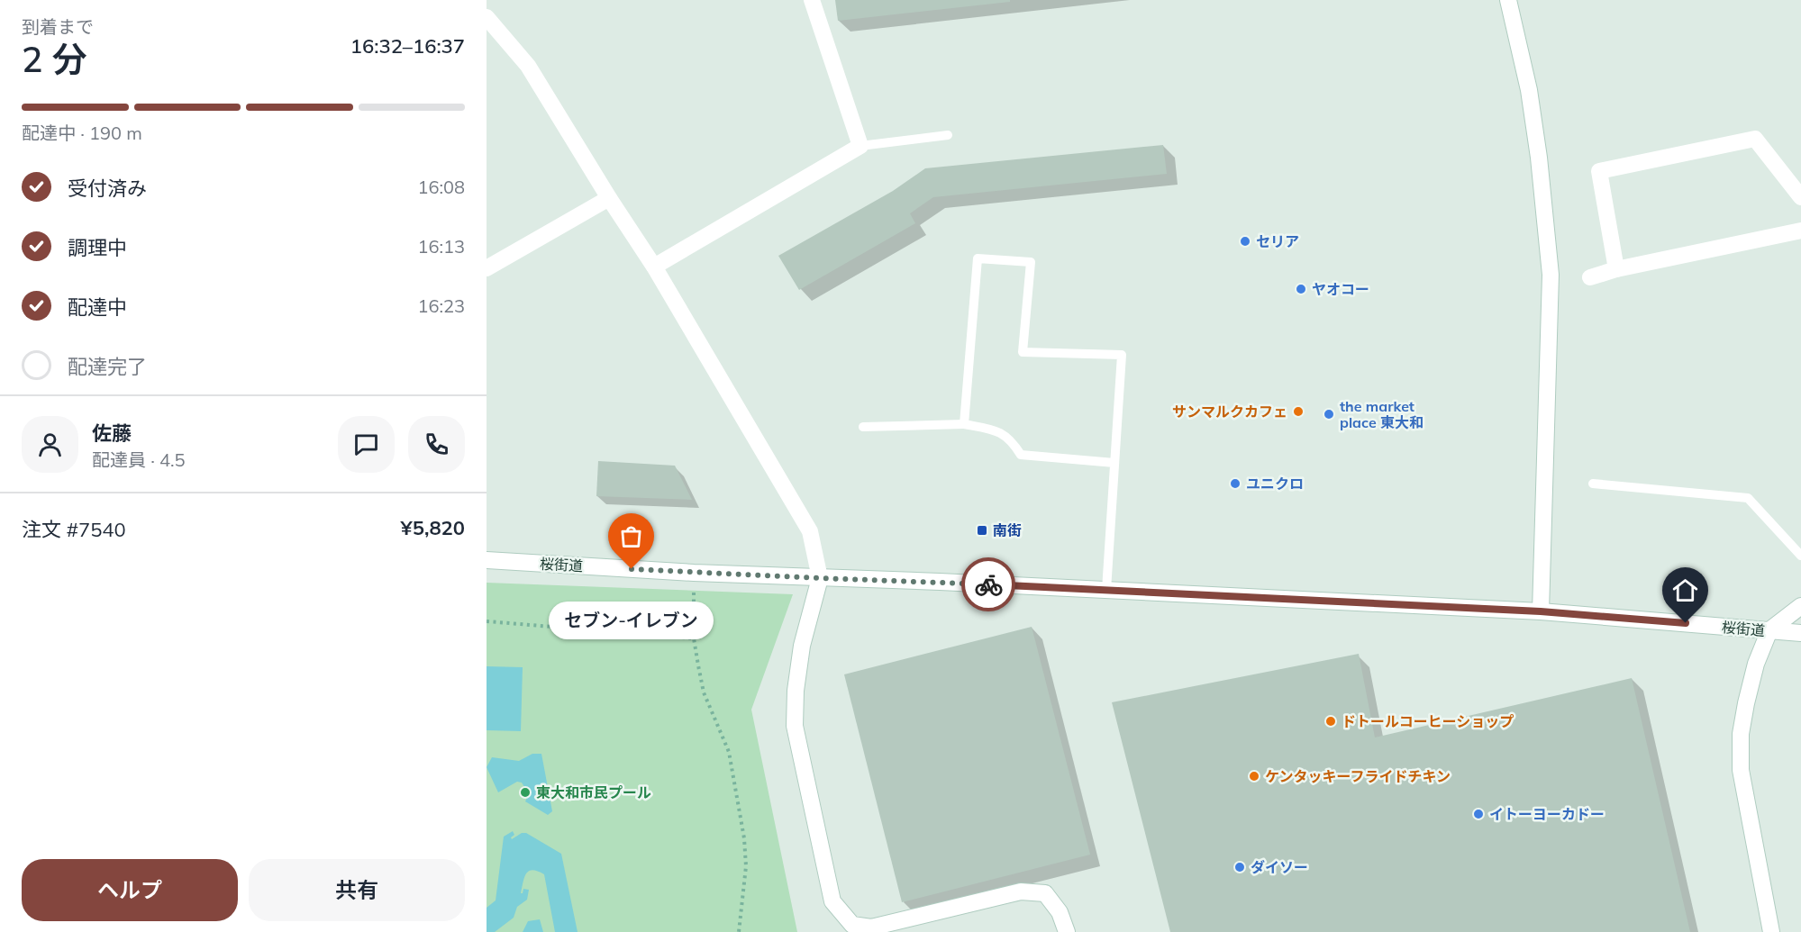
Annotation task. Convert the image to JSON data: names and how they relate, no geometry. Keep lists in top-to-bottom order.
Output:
{
  "streets": {
    "street": ["桜街道"]
  },
  "places": {
    "other": [
      "セリア",
      "ヤオコー",
      "サンマルクカフェ",
      "the market place 東大和",
      "ユニクロ",
      "セブン-イレブン",
      "ドトールコーヒーショップ",
      "ケンタッキーフライドチキン",
      "東大和市民プール",
      "イトーヨーカドー",
      "ダイソー"
    ],
    "transit": ["南街"]
  },
  "page": {
    "heading": ["2 分", "到着まで", "16:32–16:37"],
    "panel": [
      "佐藤",
      "配達員 · 4.5",
      "注文 #7540",
      "¥5,820"
    ],
    "bar": "配達中 · 190 m",
    "list": [
      ["受付済み", "16:08"],
      ["調理中", "16:13"],
      ["配達中", "16:23"],
      "配達完了"
    ],
    "bubble": "セブン-イレブン",
    "buttons": ["ヘルプ", "共有"]
  }
}
